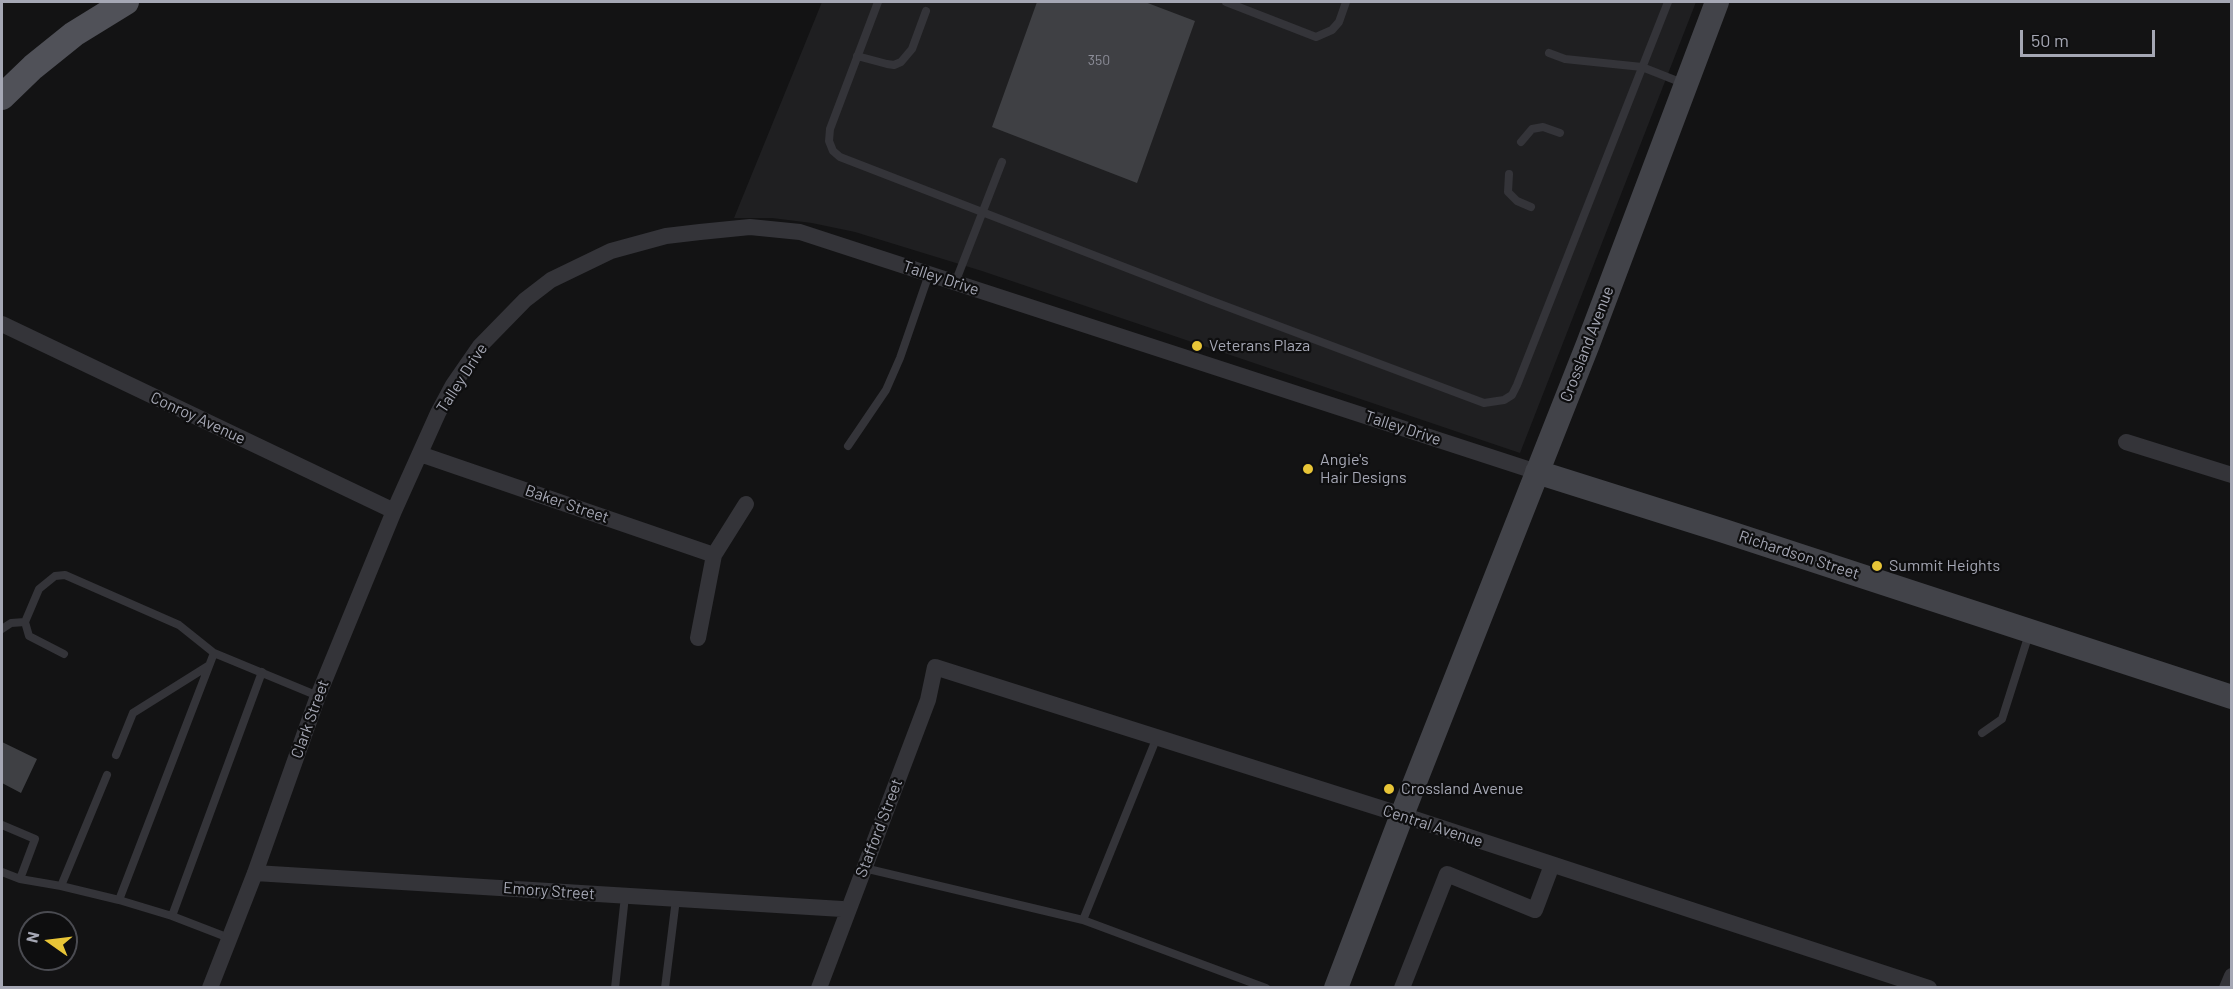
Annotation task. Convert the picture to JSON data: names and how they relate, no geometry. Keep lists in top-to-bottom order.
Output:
{
  "streets": {
    "main road": ["Crossland Avenue", "Richardson Street"],
    "street": [
      "Talley Drive",
      "Conroy Avenue",
      "Baker Street",
      "Clark Street",
      "Central Avenue",
      "Stafford Street",
      "Emory Street"
    ]
  },
  "crossings": [
    ["Talley Drive", "Crossland Avenue"],
    ["Talley Drive", "Baker Street"],
    ["Talley Drive", "Richardson Street"],
    ["Talley Drive", "Clark Street"],
    ["Crossland Avenue", "Richardson Street"],
    ["Crossland Avenue", "Central Avenue"],
    ["Conroy Avenue", "Clark Street"],
    ["Baker Street", "Clark Street"],
    ["Clark Street", "Emory Street"],
    ["Central Avenue", "Stafford Street"]
  ],
  "places": [
    "Veterans Plaza",
    "Angie's Hair Designs",
    "Summit Heights",
    "Crossland Avenue"
  ],
  "house_numbers": ["350"],
  "scale_bar": "50 m",
  "north": "left"
}
